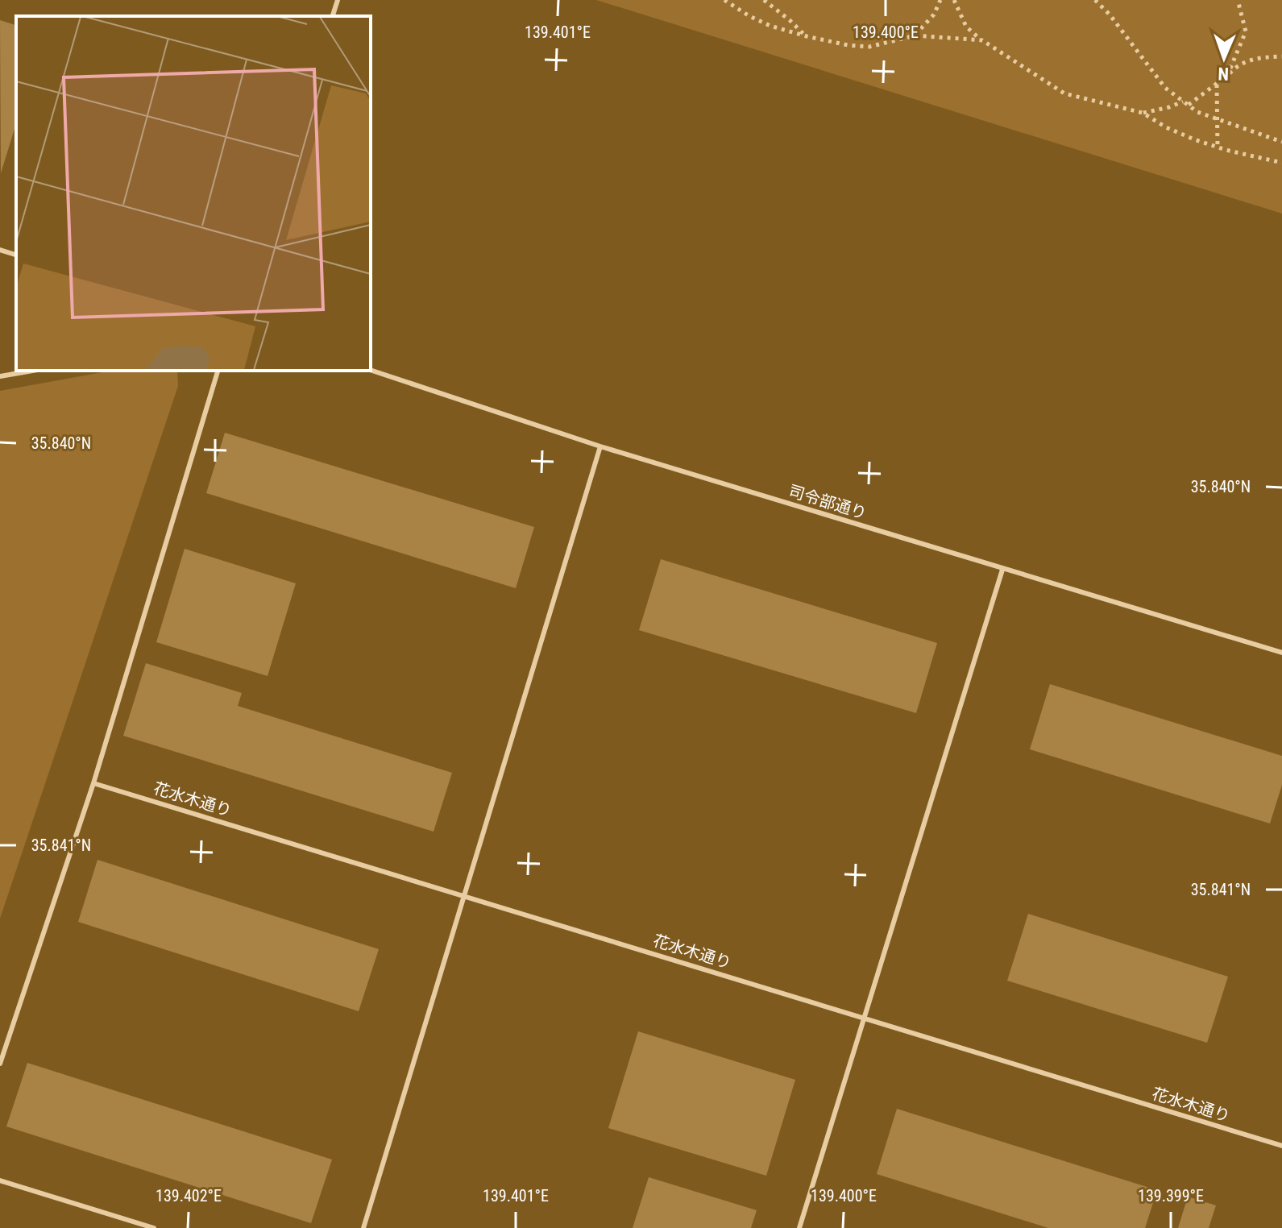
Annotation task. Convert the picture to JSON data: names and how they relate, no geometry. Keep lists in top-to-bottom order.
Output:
{
  "streets": {
    "lane": ["司令部通り", "花水木通り"]
  },
  "north": "bottom",
  "coordinates": [
    "139.401°E",
    "139.400°E",
    "35.840°N",
    "35.841°N",
    "139.402°E",
    "139.399°E"
  ]
}
